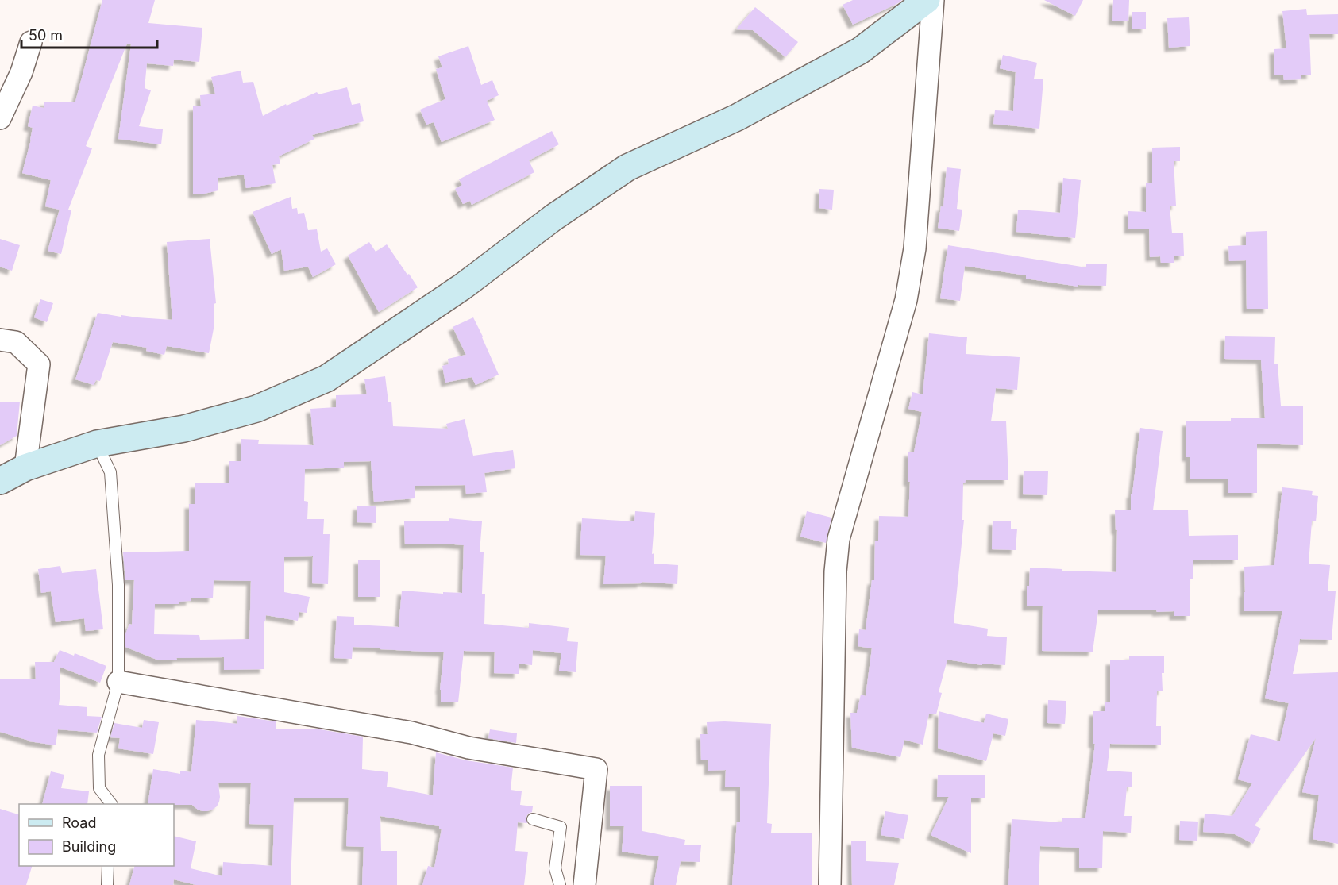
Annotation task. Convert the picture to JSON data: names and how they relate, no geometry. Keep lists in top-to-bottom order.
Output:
{
  "legend": ["Road", "Building"],
  "scale_bar": "50 m"
}
